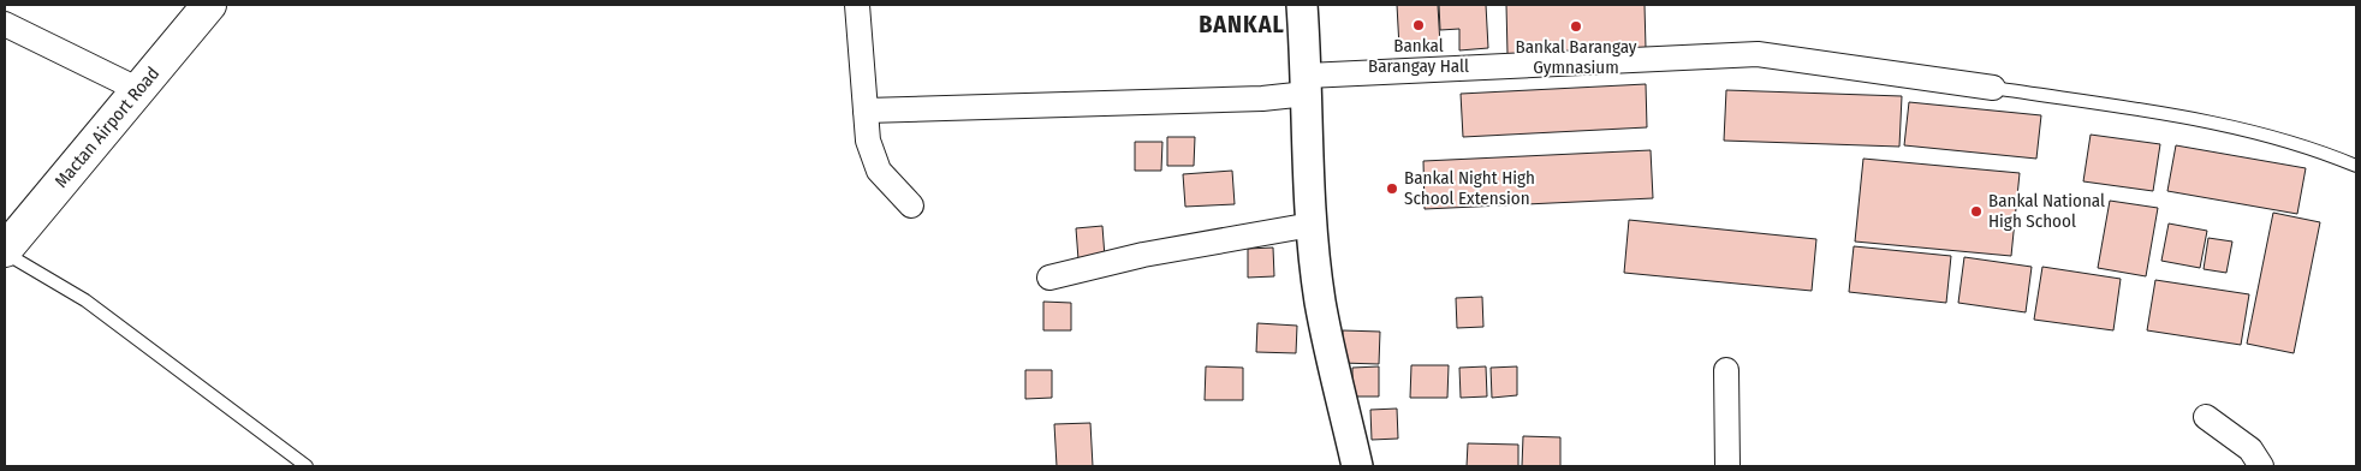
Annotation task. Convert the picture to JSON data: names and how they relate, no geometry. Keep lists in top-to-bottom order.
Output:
{
  "streets": {
    "main road": ["Mactan Airport Road"]
  },
  "districts": ["BANKAL"],
  "places": [
    "Bankal Barangay Hall",
    "Bankal Barangay Gymnasium",
    "Bankal Night High School Extension",
    "Bankal National High School"
  ]
}
